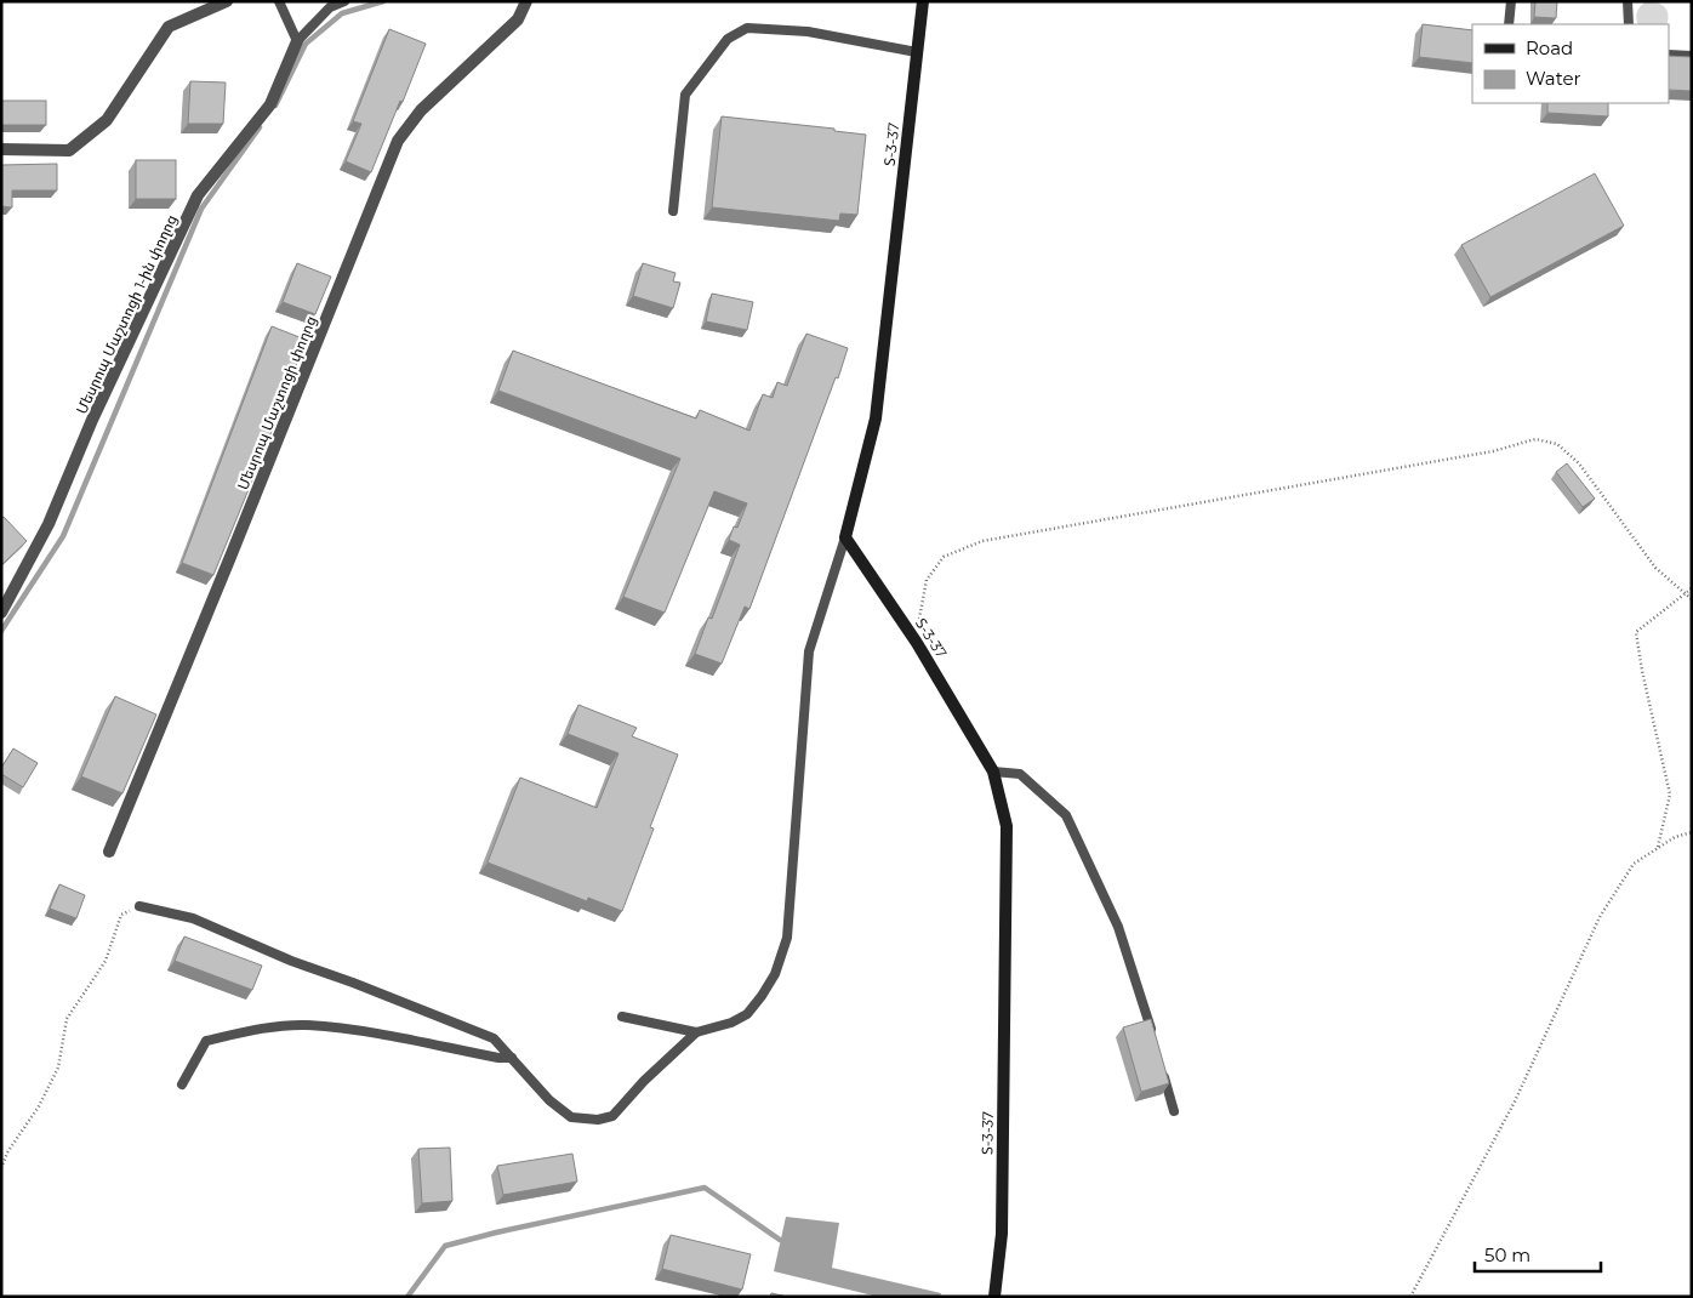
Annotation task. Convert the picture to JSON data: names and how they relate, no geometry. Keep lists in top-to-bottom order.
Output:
{
  "streets": {
    "main road": ["Տ-3-37"],
    "street": ["Մեսրոպ Մաշտոցի 1-ին փողոց", "Մեսրոպ Մաշտոցի փողոց"]
  },
  "legend": ["Road", "Water"],
  "scale_bar": "50 m"
}
